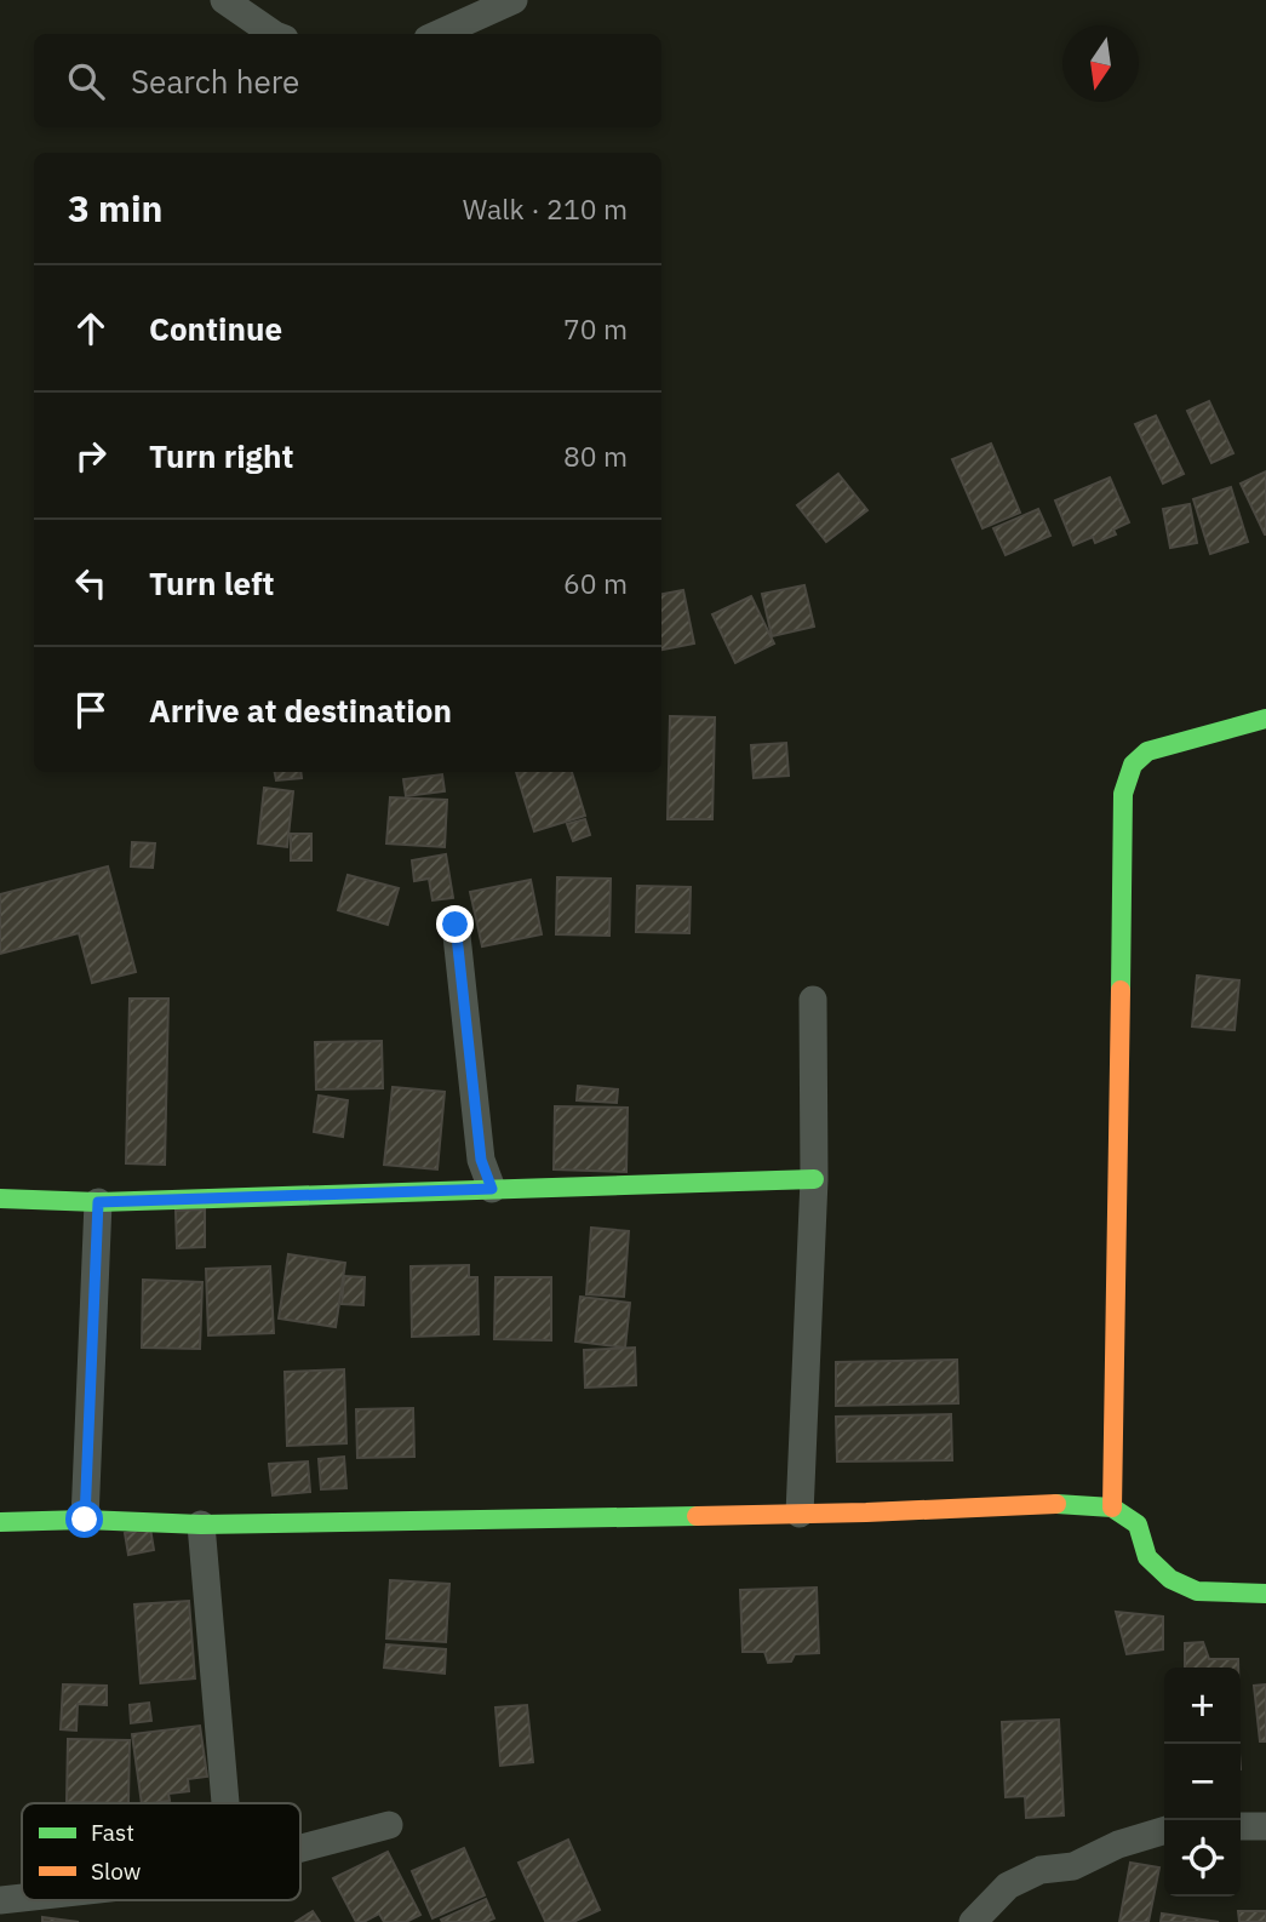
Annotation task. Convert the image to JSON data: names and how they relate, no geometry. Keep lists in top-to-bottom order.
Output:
{
  "legend": ["Fast", "Slow"],
  "north": "bottom",
  "page": {
    "search": "Search here",
    "heading": ["3 min", "Walk · 210 m"],
    "list": [
      ["Continue", "70 m"],
      ["Turn right", "80 m"],
      ["Turn left", "60 m"],
      "Arrive at destination"
    ],
    "map_buttons": ["+", "−"]
  }
}
